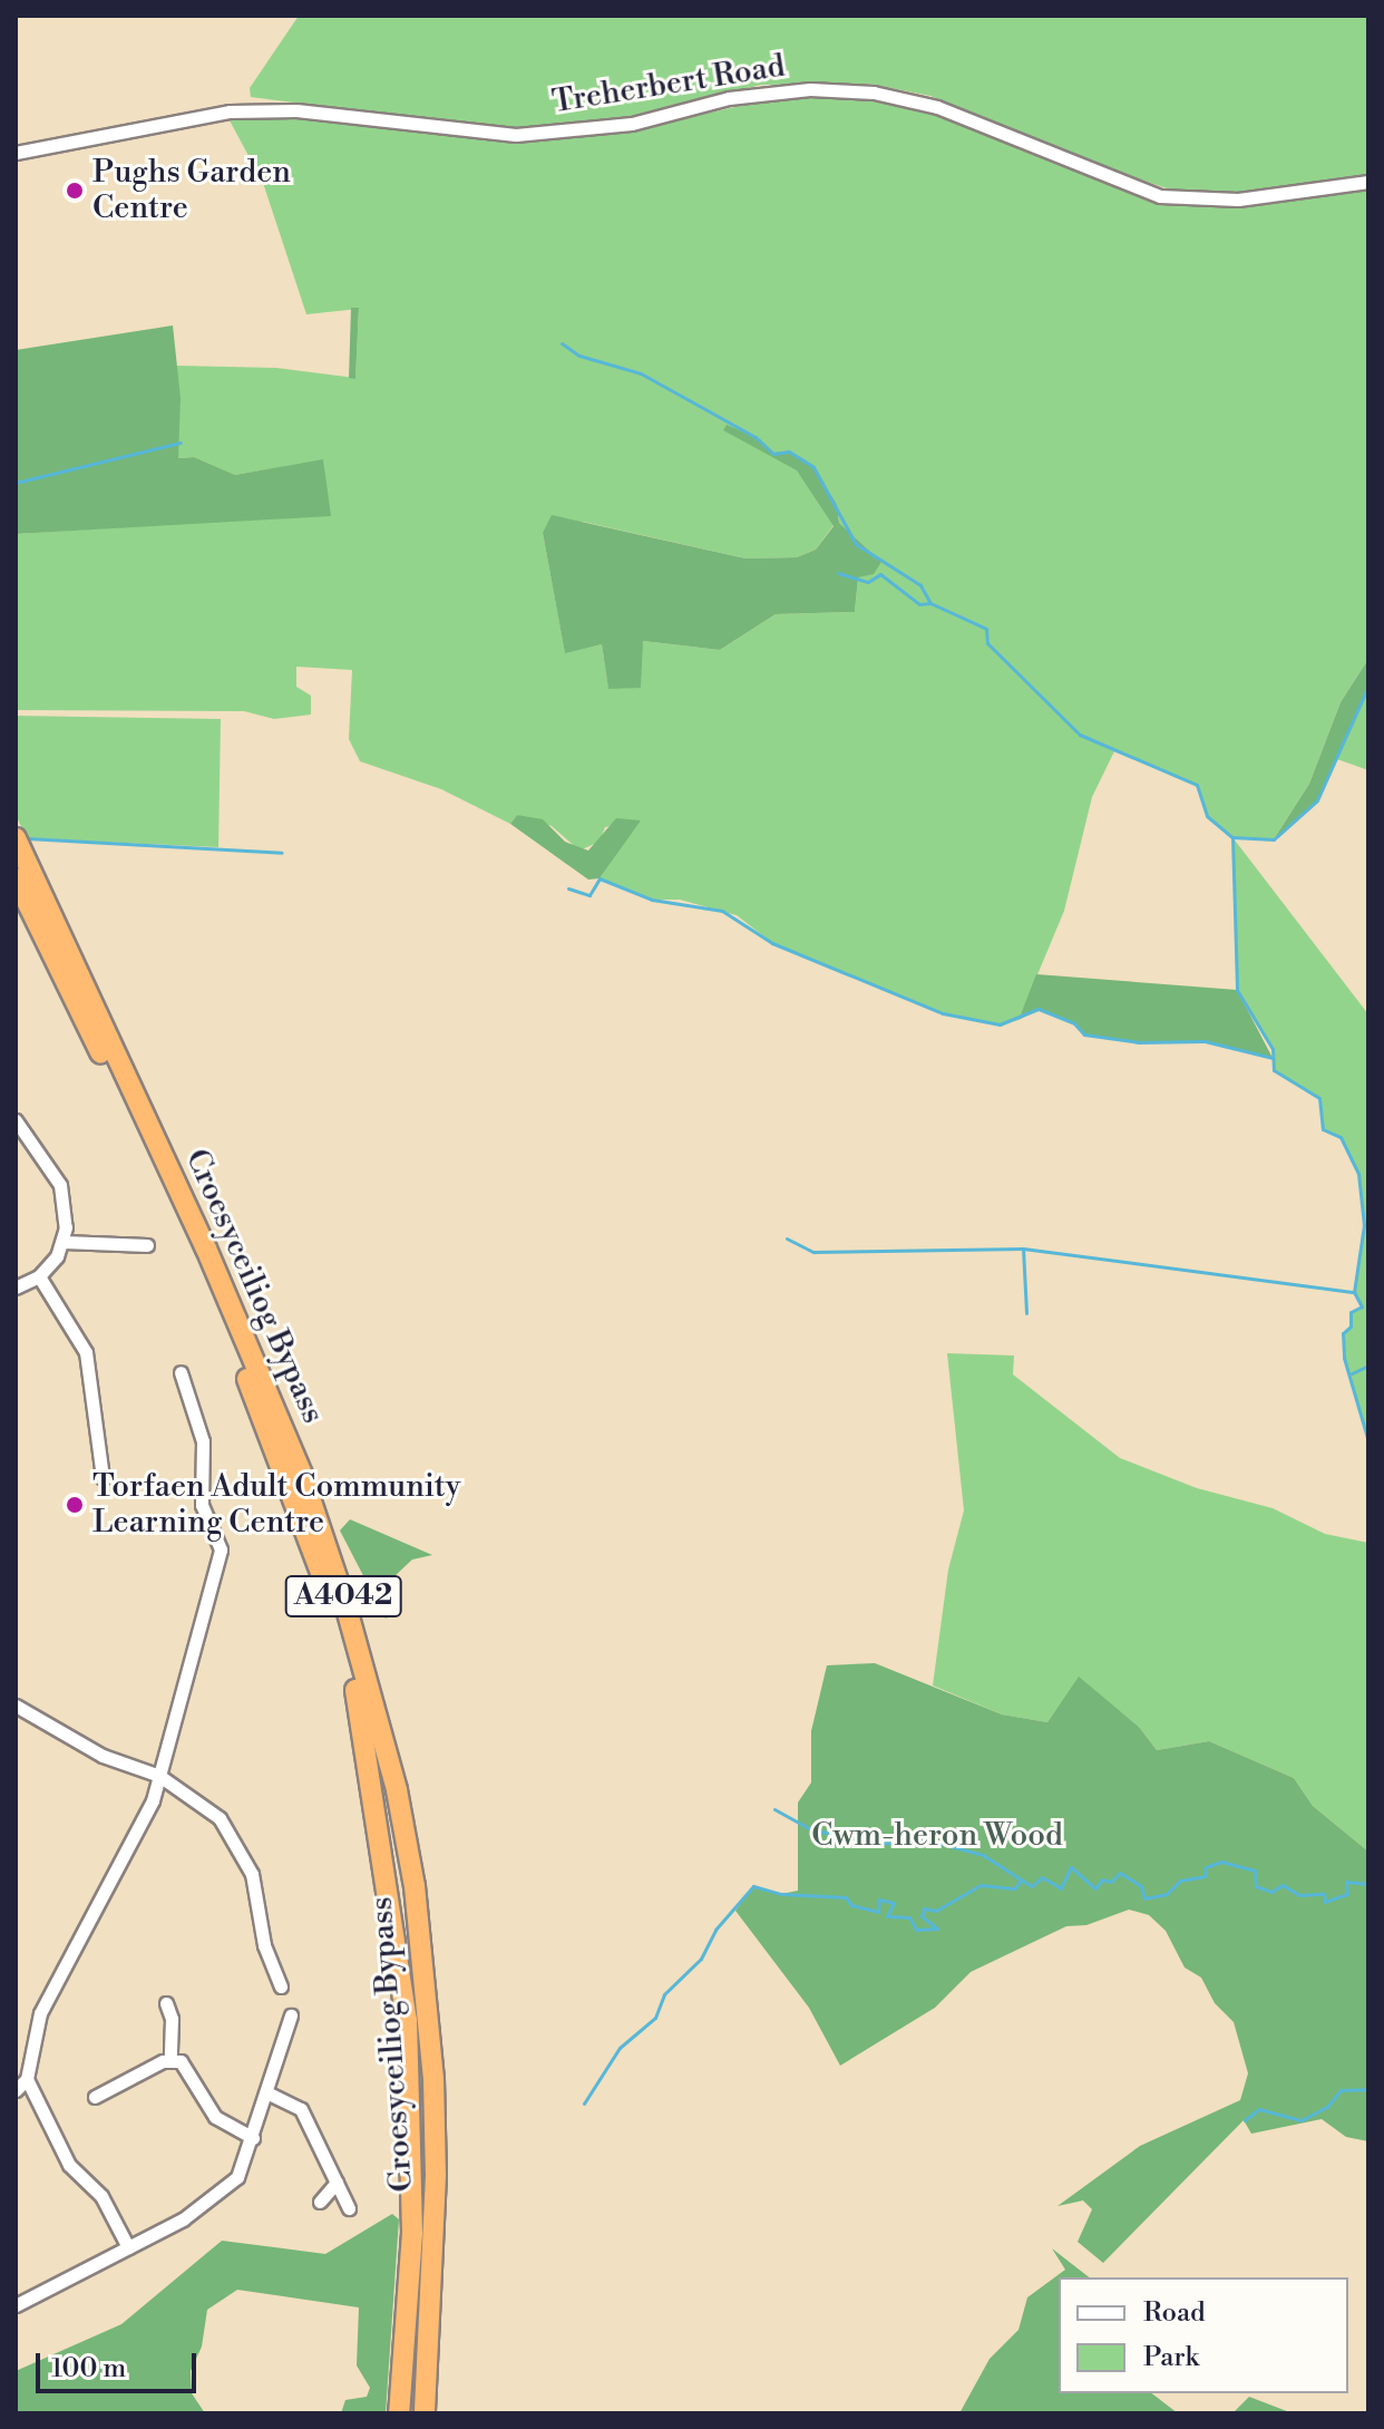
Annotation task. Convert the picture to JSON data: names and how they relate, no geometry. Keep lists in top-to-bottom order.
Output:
{
  "streets": {
    "highway": ["Croesyceiliog Bypass", "A4042"],
    "street": ["Treherbert Road"]
  },
  "parks": ["Cwm-heron Wood"],
  "places": ["Pughs Garden Centre", "Torfaen Adult Community Learning Centre"],
  "legend": ["Road", "Park"],
  "scale_bar": "100 m"
}
